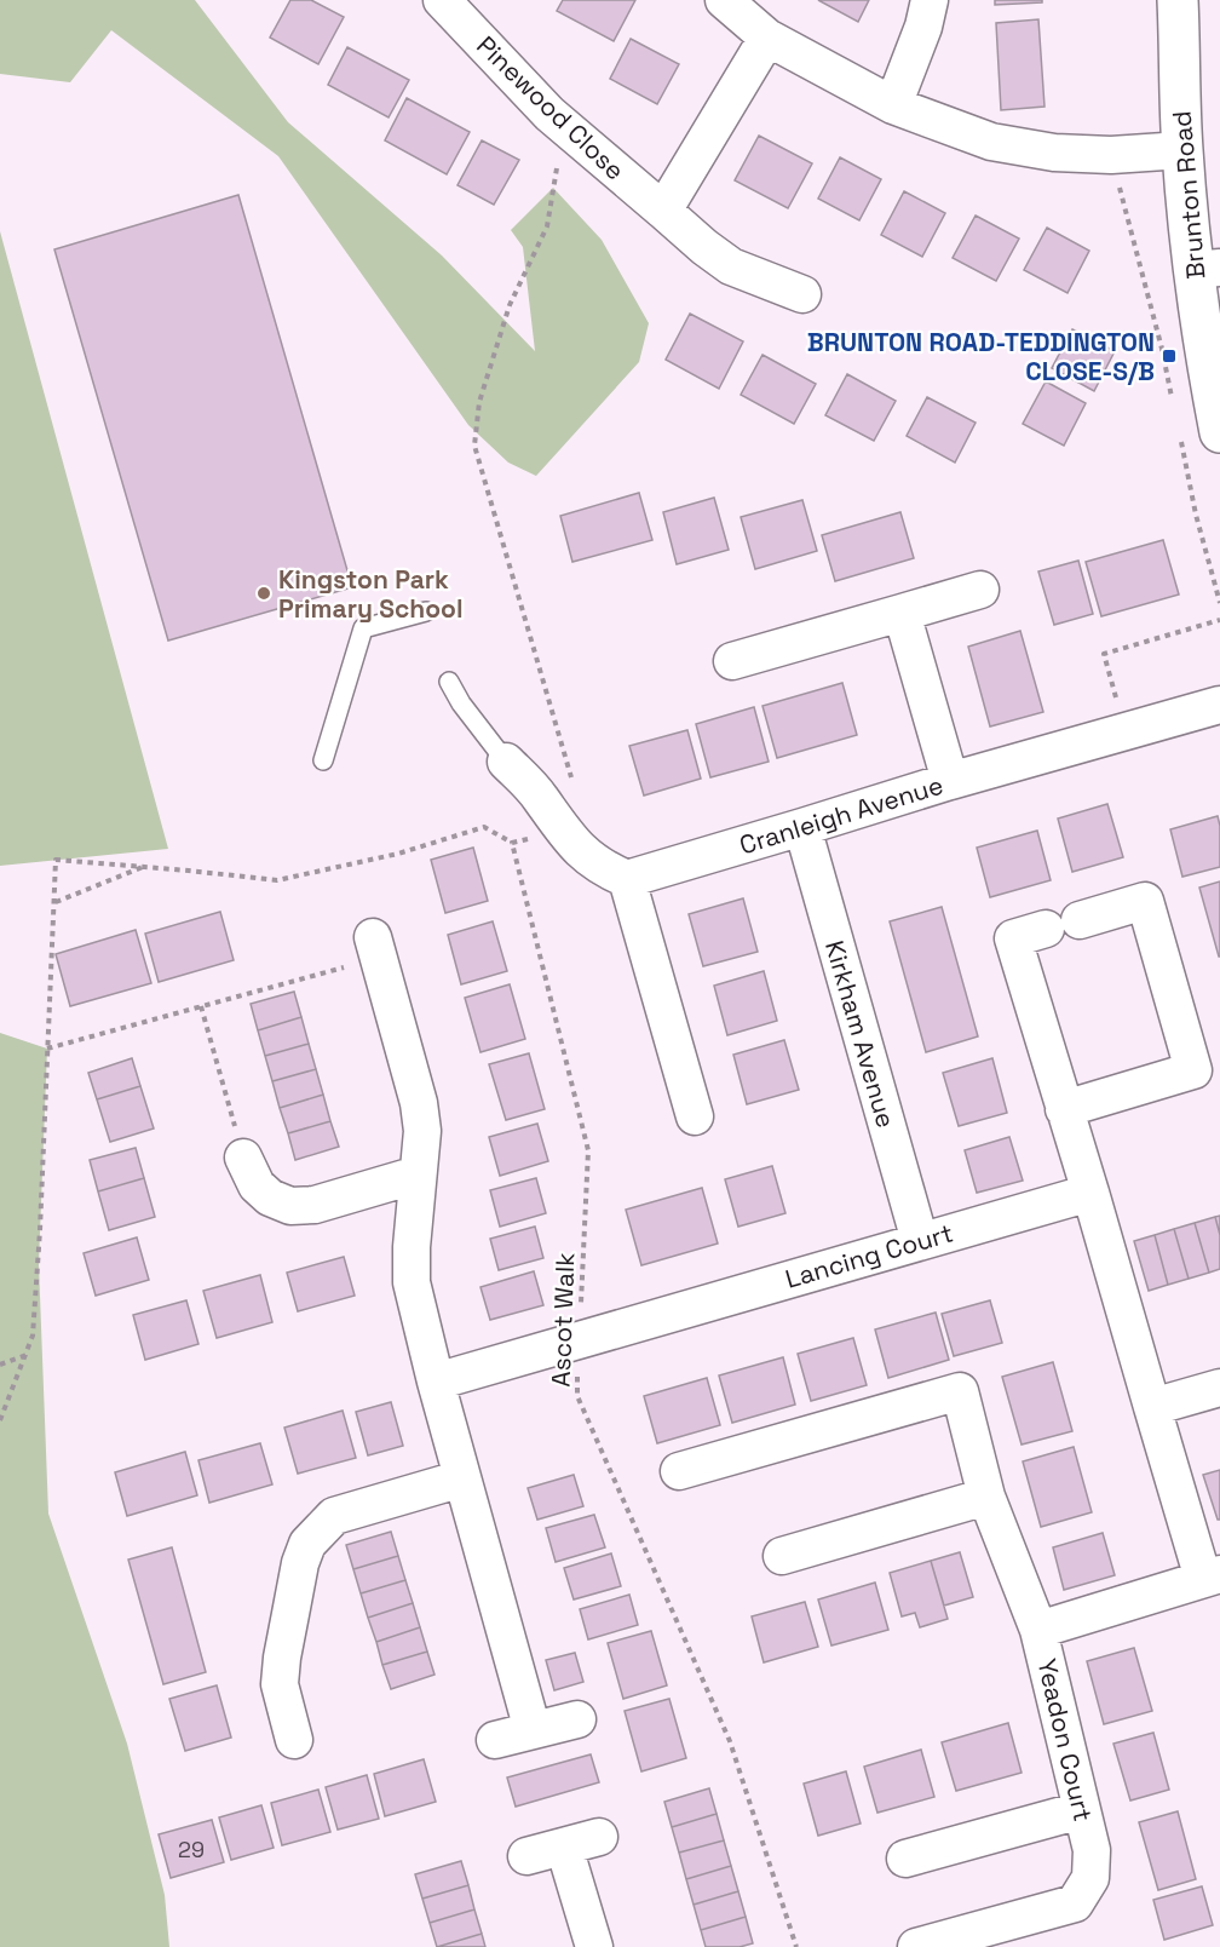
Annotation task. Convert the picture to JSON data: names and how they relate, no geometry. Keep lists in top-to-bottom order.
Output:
{
  "streets": {
    "street": [
      "Pinewood Close",
      "Brunton Road",
      "Cranleigh Avenue",
      "Kirkham Avenue",
      "Lancing Court",
      "Yeadon Court"
    ],
    "path": ["Ascot Walk"]
  },
  "crossings": [
    ["Cranleigh Avenue", "Kirkham Avenue"],
    ["Kirkham Avenue", "Lancing Court"],
    ["Lancing Court", "Ascot Walk"]
  ],
  "places": {
    "transit": ["BRUNTON ROAD-TEDDINGTON CLOSE-S/B"],
    "other": ["Kingston Park Primary School"]
  },
  "house_numbers": ["29"]
}
